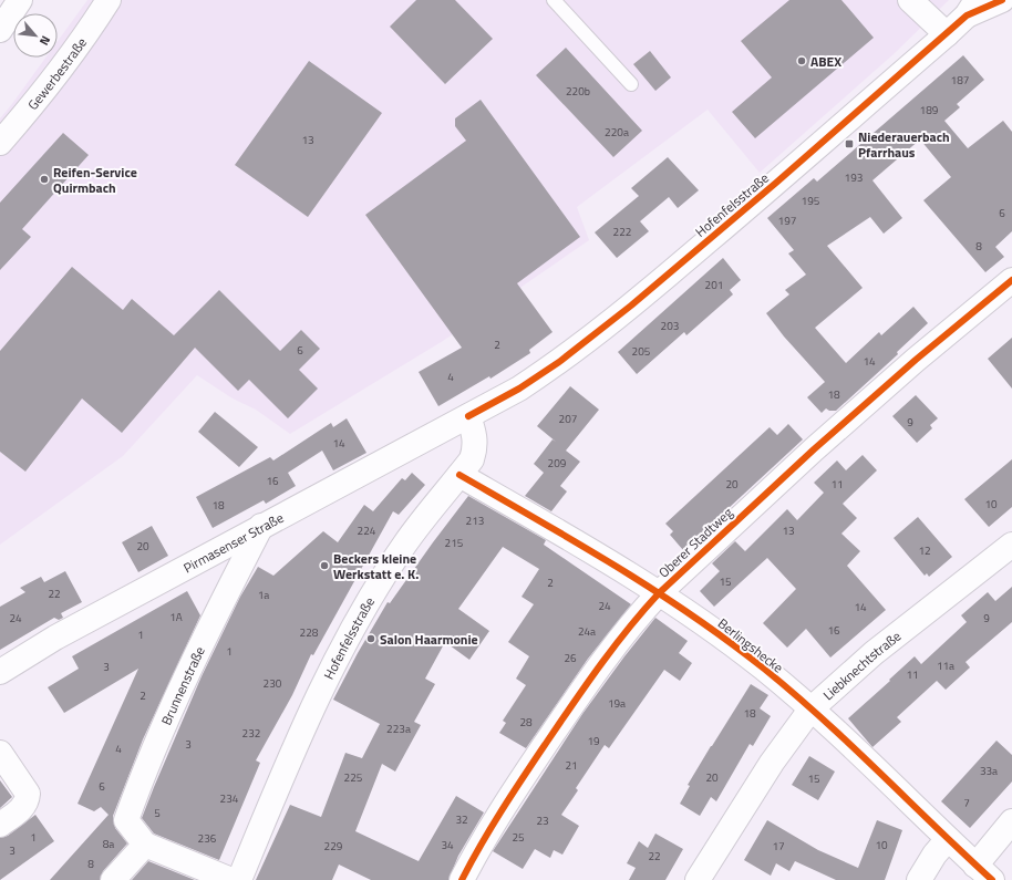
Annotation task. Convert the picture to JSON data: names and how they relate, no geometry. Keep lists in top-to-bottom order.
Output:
{
  "streets": {
    "street": [
      "Gewerbestraße",
      "Hofenfelsstraße",
      "Pirmasenser Straße",
      "Oberer Stadtweg",
      "Berlingshecke",
      "Liebknechtstraße",
      "Brunnenstraße"
    ]
  },
  "crossings": [
    ["Hofenfelsstraße", "Pirmasenser Straße"],
    ["Hofenfelsstraße", "Berlingshecke"],
    ["Pirmasenser Straße", "Brunnenstraße"],
    ["Oberer Stadtweg", "Berlingshecke"],
    ["Berlingshecke", "Liebknechtstraße"]
  ],
  "places": {
    "other": [
      "ABEX",
      "Reifen-Service Quirmbach",
      "Beckers kleine Werkstatt e. K.",
      "Salon Haarmonie"
    ],
    "transit": ["Niederauerbach Pfarrhaus"]
  },
  "house_numbers": [
    "187",
    "220b",
    "189",
    "220a",
    "13",
    "193",
    "195",
    "6",
    "197",
    "222",
    "8",
    "201",
    "203",
    "2",
    "6",
    "205",
    "14",
    "4",
    "18",
    "207",
    "9",
    "14",
    "209",
    "16",
    "20",
    "11",
    "10",
    "18",
    "213",
    "224",
    "13",
    "215",
    "20",
    "12",
    "15",
    "2",
    "22",
    "1a",
    "24",
    "14",
    "1A",
    "24",
    "9",
    "16",
    "24a",
    "228",
    "1",
    "1",
    "26",
    "11a",
    "3",
    "11",
    "230",
    "2",
    "19a",
    "18",
    "28",
    "223a",
    "232",
    "19",
    "3",
    "4",
    "21",
    "33a",
    "225",
    "20",
    "15",
    "6",
    "234",
    "7",
    "5",
    "32",
    "23",
    "1",
    "25",
    "236",
    "8a",
    "34",
    "10",
    "229",
    "17",
    "3",
    "22",
    "8"
  ],
  "north": "bottom right"
}
